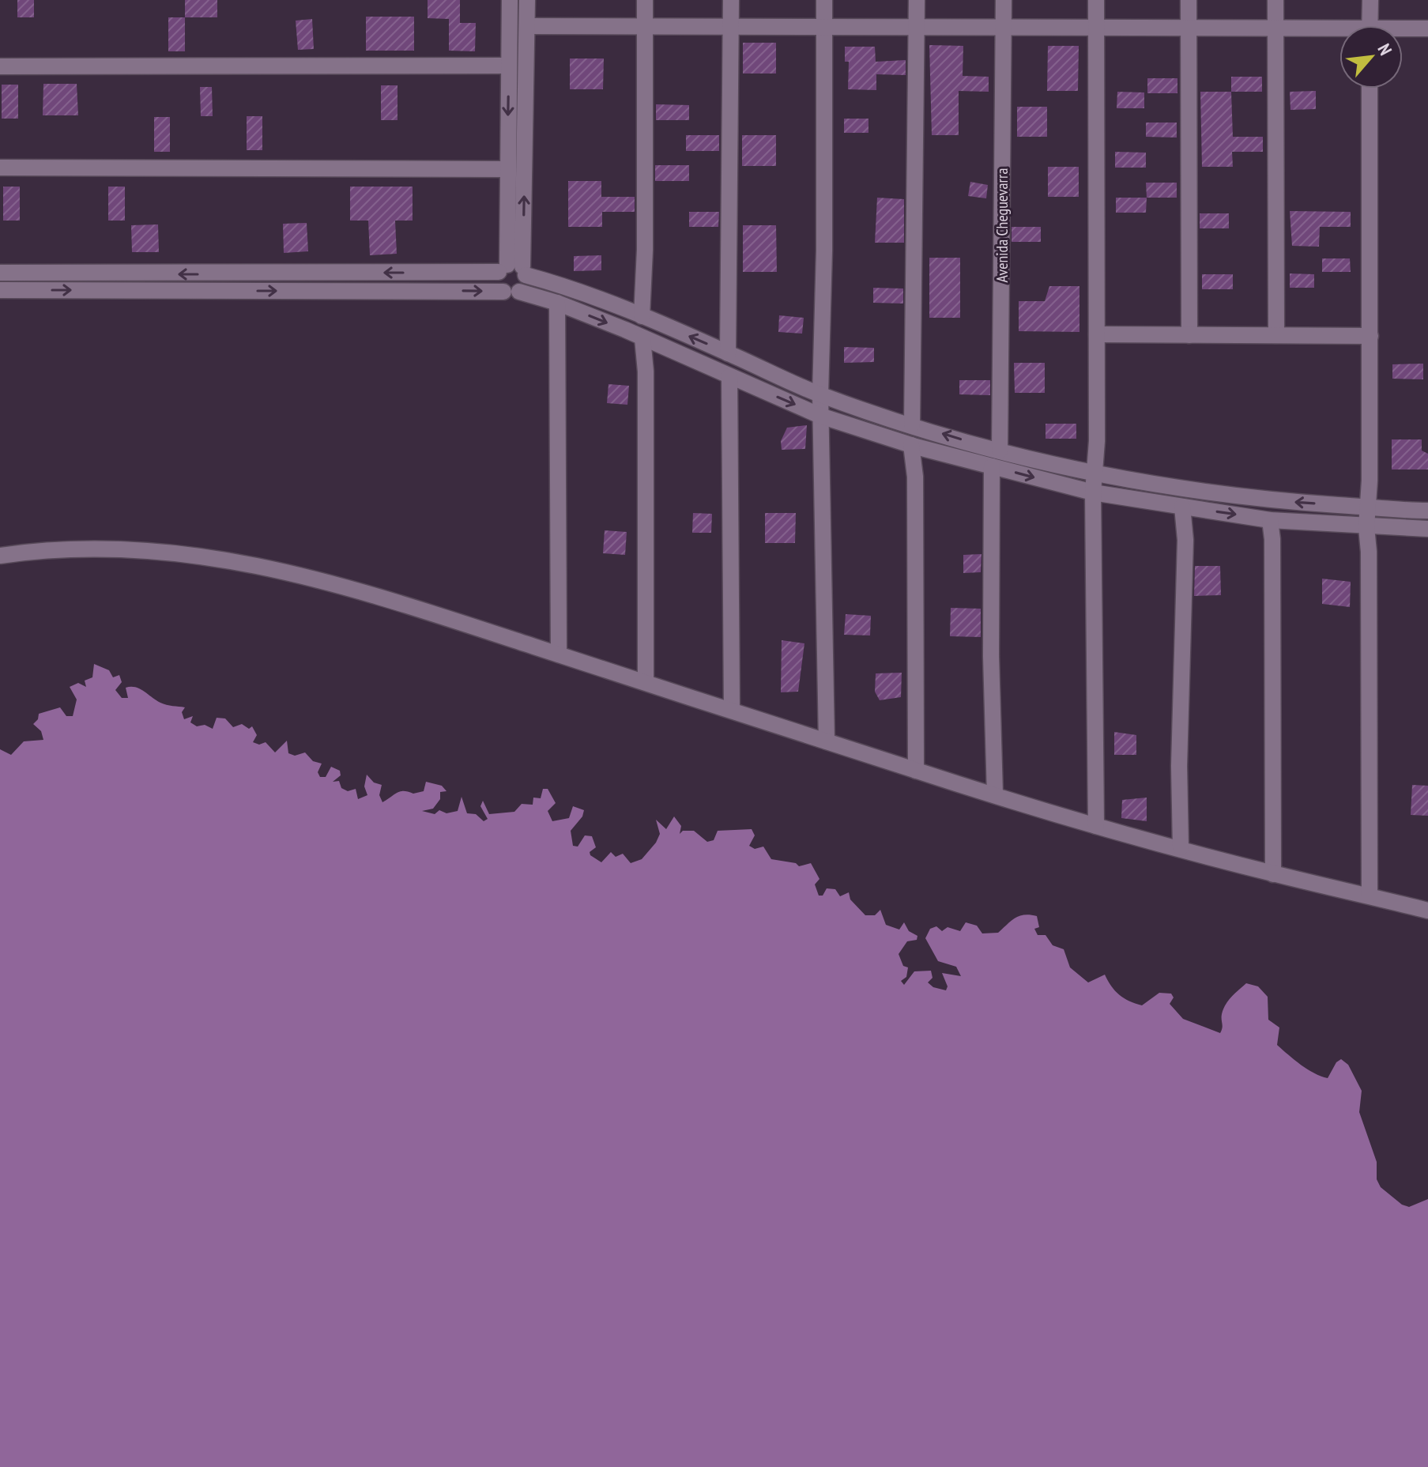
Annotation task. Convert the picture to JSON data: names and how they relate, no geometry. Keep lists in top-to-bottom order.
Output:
{
  "streets": {
    "street": ["Avenida Cheguevarra"]
  },
  "north": "top right"
}
